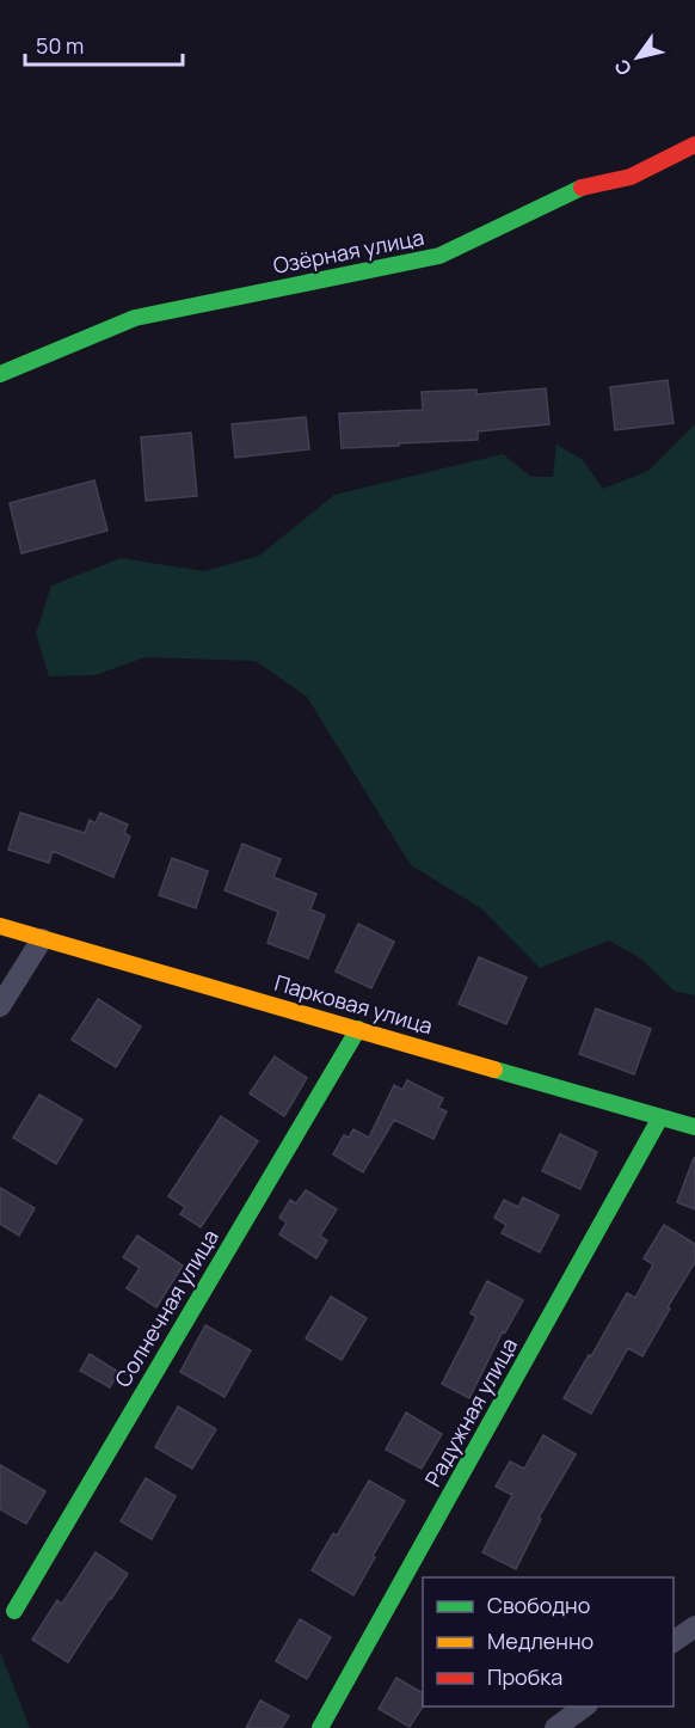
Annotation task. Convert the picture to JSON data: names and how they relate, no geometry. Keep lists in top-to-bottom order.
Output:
{
  "streets": {
    "street": [
      "Озёрная улица",
      "Парковая улица",
      "Солнечная улица",
      "Радужная улица"
    ]
  },
  "crossings": [
    ["Парковая улица", "Солнечная улица"],
    ["Парковая улица", "Радужная улица"]
  ],
  "legend": ["Свободно", "Медленно", "Пробка"],
  "scale_bar": "50 m",
  "north": "bottom left"
}
